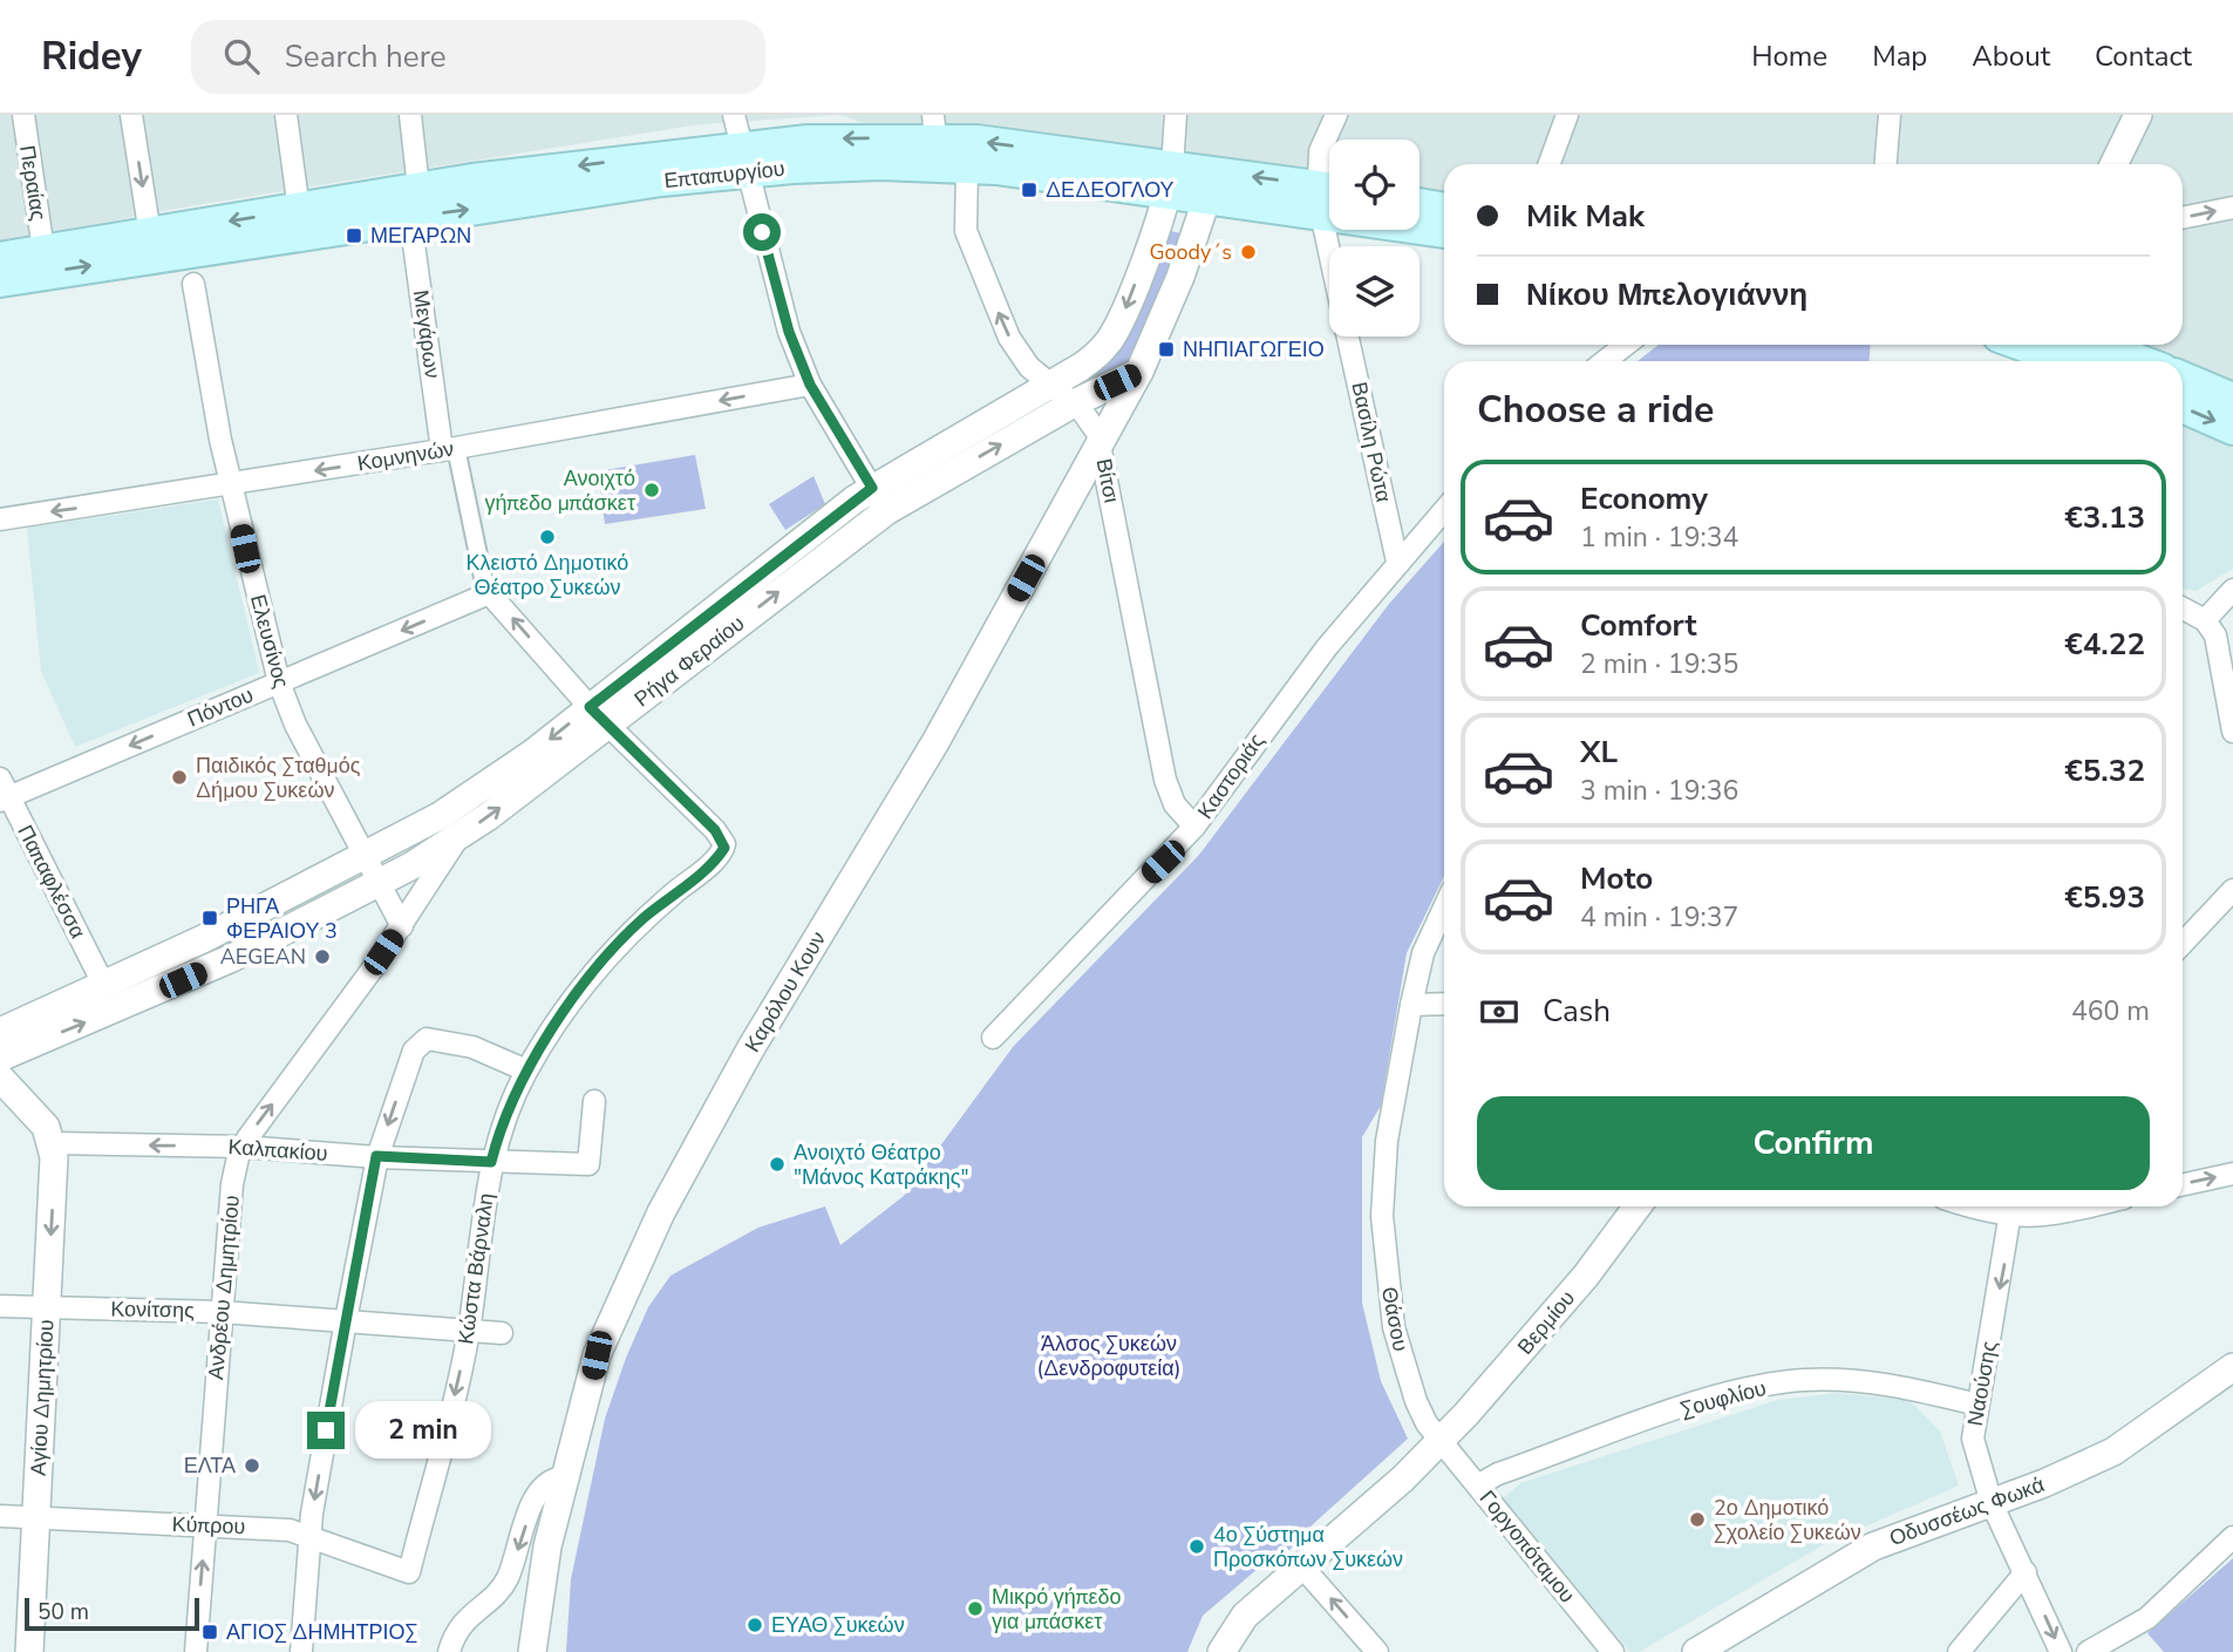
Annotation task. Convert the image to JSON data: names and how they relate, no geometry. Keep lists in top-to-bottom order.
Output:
{
  "streets": {
    "main road": ["Επταπυργίου"],
    "street": [
      "Περαίας",
      "Μεγάρων",
      "Βασίλη Ρώτα",
      "Κομνηνών",
      "Βίτσι",
      "Ελευσίνος",
      "Ρήγα Φεραίου",
      "Πόντου",
      "Καστοριάς",
      "Παπαφλέσσα",
      "Καρόλου Κουν",
      "Καλπακίου",
      "Κώστα Βάρναλη",
      "Ανδρέου Δημητρίου",
      "Κονίτσης",
      "Θάσου",
      "Βερμίου",
      "Ναούσης",
      "Αγίου Δημητρίου",
      "Σουφλίου",
      "Οδυσσέως Φωκά",
      "Κύπρου",
      "Γοργοπόταμου"
    ]
  },
  "crossings": [
    ["Επταπυργίου", "Περαίας"],
    ["Επταπυργίου", "Μεγάρων"],
    ["Επταπυργίου", "Βασίλη Ρώτα"],
    ["Επταπυργίου", "Βίτσι"],
    ["Επταπυργίου", "Ρήγα Φεραίου"],
    ["Μεγάρων", "Κομνηνών"],
    ["Μεγάρων", "Πόντου"],
    ["Βασίλη Ρώτα", "Καστοριάς"],
    ["Κομνηνών", "Ελευσίνος"],
    ["Βίτσι", "Ρήγα Φεραίου"],
    ["Βίτσι", "Καστοριάς"],
    ["Βίτσι", "Καρόλου Κουν"],
    ["Ελευσίνος", "Ρήγα Φεραίου"],
    ["Ελευσίνος", "Πόντου"],
    ["Ρήγα Φεραίου", "Παπαφλέσσα"],
    ["Ρήγα Φεραίου", "Καρόλου Κουν"],
    ["Ρήγα Φεραίου", "Κώστα Βάρναλη"],
    ["Ρήγα Φεραίου", "Ανδρέου Δημητρίου"],
    ["Πόντου", "Παπαφλέσσα"],
    ["Καλπακίου", "Κώστα Βάρναλη"],
    ["Καλπακίου", "Ανδρέου Δημητρίου"],
    ["Καλπακίου", "Αγίου Δημητρίου"],
    ["Κώστα Βάρναλη", "Κονίτσης"],
    ["Κώστα Βάρναλη", "Κύπρου"],
    ["Ανδρέου Δημητρίου", "Κονίτσης"],
    ["Ανδρέου Δημητρίου", "Κύπρου"],
    ["Κονίτσης", "Αγίου Δημητρίου"],
    ["Θάσου", "Βερμίου"],
    ["Θάσου", "Γοργοπόταμου"],
    ["Βερμίου", "Γοργοπόταμου"],
    ["Ναούσης", "Σουφλίου"],
    ["Ναούσης", "Οδυσσέως Φωκά"],
    ["Αγίου Δημητρίου", "Κύπρου"],
    ["Σουφλίου", "Γοργοπόταμου"]
  ],
  "one_way": ["Κομνηνών", "Πόντου", "Ναούσης"],
  "parks": ["Άλσος Συκεών (Δενδροφυτεία)"],
  "places": {
    "transit": [
      "ΔΕΔΕΟΓΛΟΥ",
      "ΜΕΓΑΡΩΝ",
      "ΝΗΠΙΑΓΩΓΕΙΟ",
      "ΡΗΓΑ ΦΕΡΑΙΟΥ 3",
      "ΑΓΙΟΣ ΔΗΜΗΤΡΙΟΣ"
    ],
    "other": [
      "Goody´s",
      "Ανοιχτό γήπεδο μπάσκετ",
      "Κλειστό Δημοτικό Θέατρο Συκεών",
      "Παιδικός Σταθμός Δήμου Συκεών",
      "AEGEAN",
      "Ανοιχτό Θέατρο \"Μάνος Κατράκης\"",
      "ΕΛΤΑ",
      "2ο Δημοτικό Σχολείο Συκεών",
      "4ο Σύστημα Προσκόπων Συκεών",
      "Μικρό γήπεδο για μπάσκετ",
      "ΕΥΑΘ Συκεών"
    ]
  },
  "scale_bar": "50 m",
  "page": {
    "header": "Ridey",
    "search": "Search here",
    "nav": [
      "Home",
      "Map",
      "About",
      "Contact"
    ],
    "banner": ["Mik Mak", "Νίκου Μπελογιάννη"],
    "heading": "Choose a ride",
    "list": [
      {
        "name": "Economy",
        "note": "1 min · 19:34",
        "value": "€3.13"
      },
      {
        "name": "Comfort",
        "note": "2 min · 19:35",
        "value": "€4.22"
      },
      {
        "name": "XL",
        "note": "3 min · 19:36",
        "value": "€5.32"
      },
      {
        "name": "Moto",
        "note": "4 min · 19:37",
        "value": "€5.93"
      }
    ],
    "pay": ["Cash", "460 m"],
    "buttons": "Confirm",
    "bubble": "2 min",
    "scale": "50 m"
  }
}
